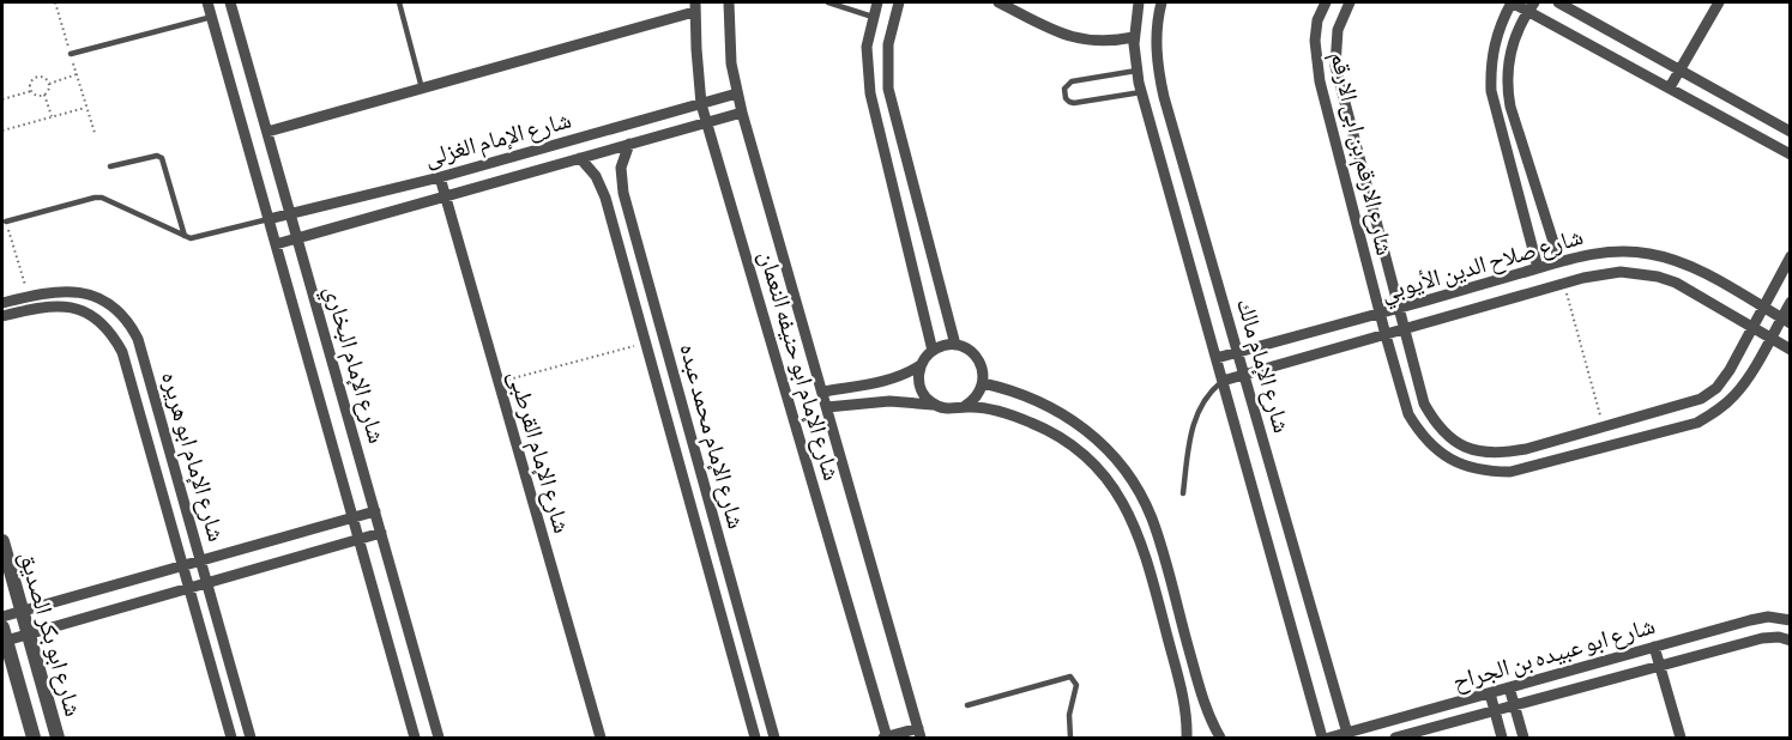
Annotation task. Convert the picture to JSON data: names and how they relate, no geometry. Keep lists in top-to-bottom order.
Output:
{
  "streets": {
    "street": [
      "شارع الإمام الغزلى",
      "شارع الارقم بن ابى الارقم",
      "شارع صلاح الدين الأيوبي",
      "شارع الإمام البخاري",
      "شارع الإمام ابو حنيفه النعمان",
      "شارع الإمام مالك",
      "شارع الإمام محمد عبده",
      "شارع الإمام القرطبى",
      "شارع الإمام ابو هريره",
      "شارع ابو بكر الصديق",
      "شارع ابو عبيده بن الجراح"
    ]
  },
  "crossings": [
    ["شارع الإمام الغزلى", "شارع الإمام البخاري"],
    ["شارع الإمام الغزلى", "شارع الإمام ابو حنيفه النعمان"],
    ["شارع الإمام الغزلى", "شارع الإمام محمد عبده"],
    ["شارع الإمام الغزلى", "شارع الإمام القرطبى"],
    ["شارع الارقم بن ابى الارقم", "شارع صلاح الدين الأيوبي"],
    ["شارع صلاح الدين الأيوبي", "شارع الإمام مالك"],
    ["شارع الإمام مالك", "شارع ابو عبيده بن الجراح"]
  ]
}
